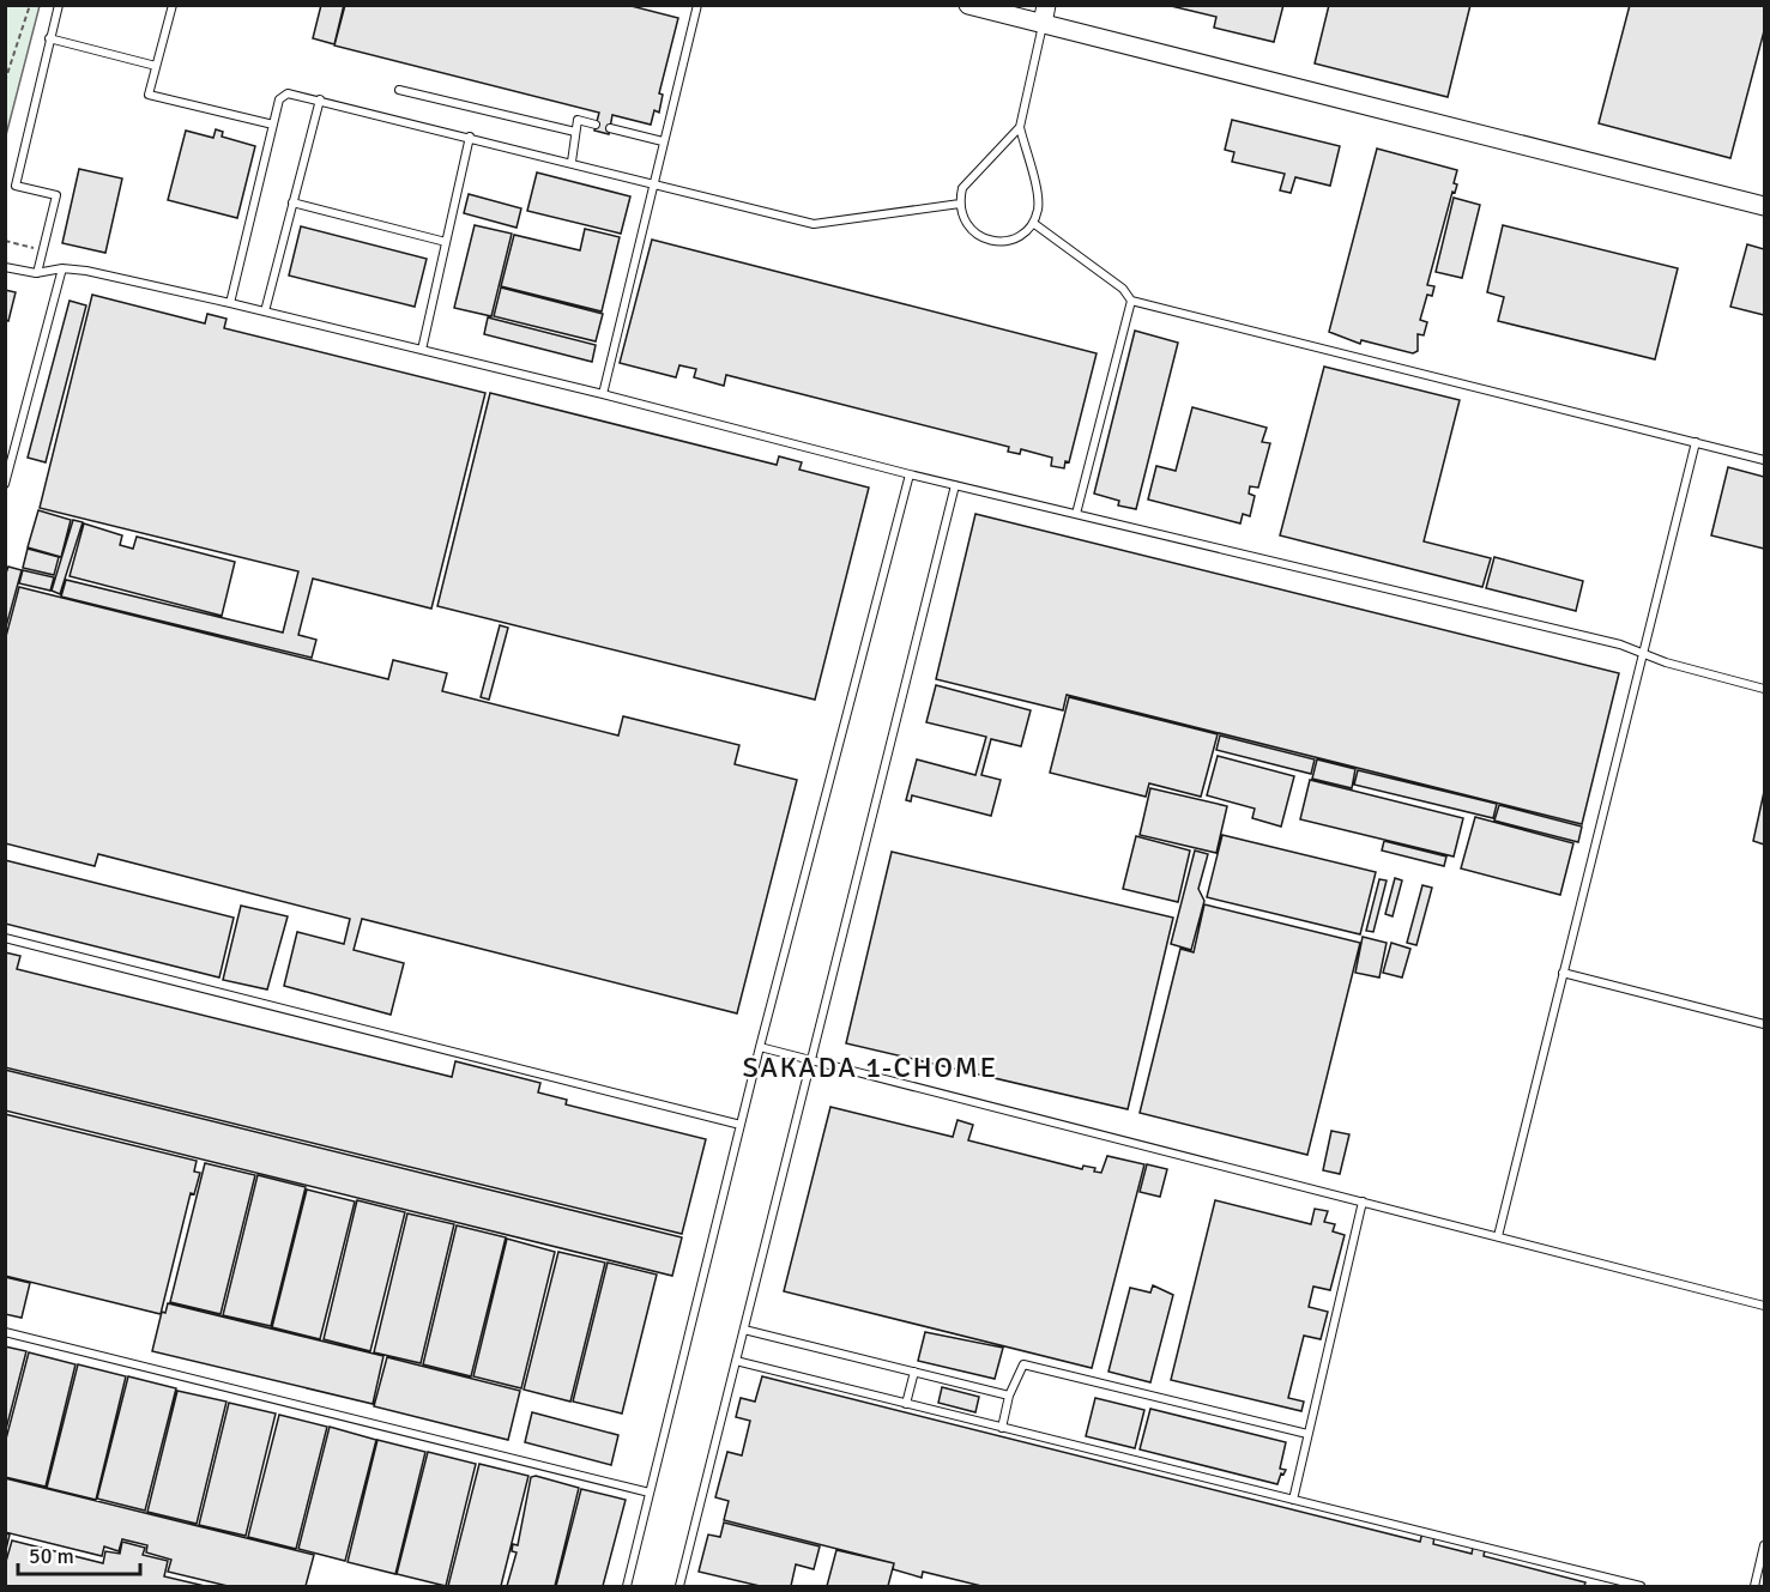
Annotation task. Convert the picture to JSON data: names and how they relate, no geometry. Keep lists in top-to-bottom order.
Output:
{
  "districts": ["SAKADA 1-CHOME"],
  "scale_bar": "50 m"
}
